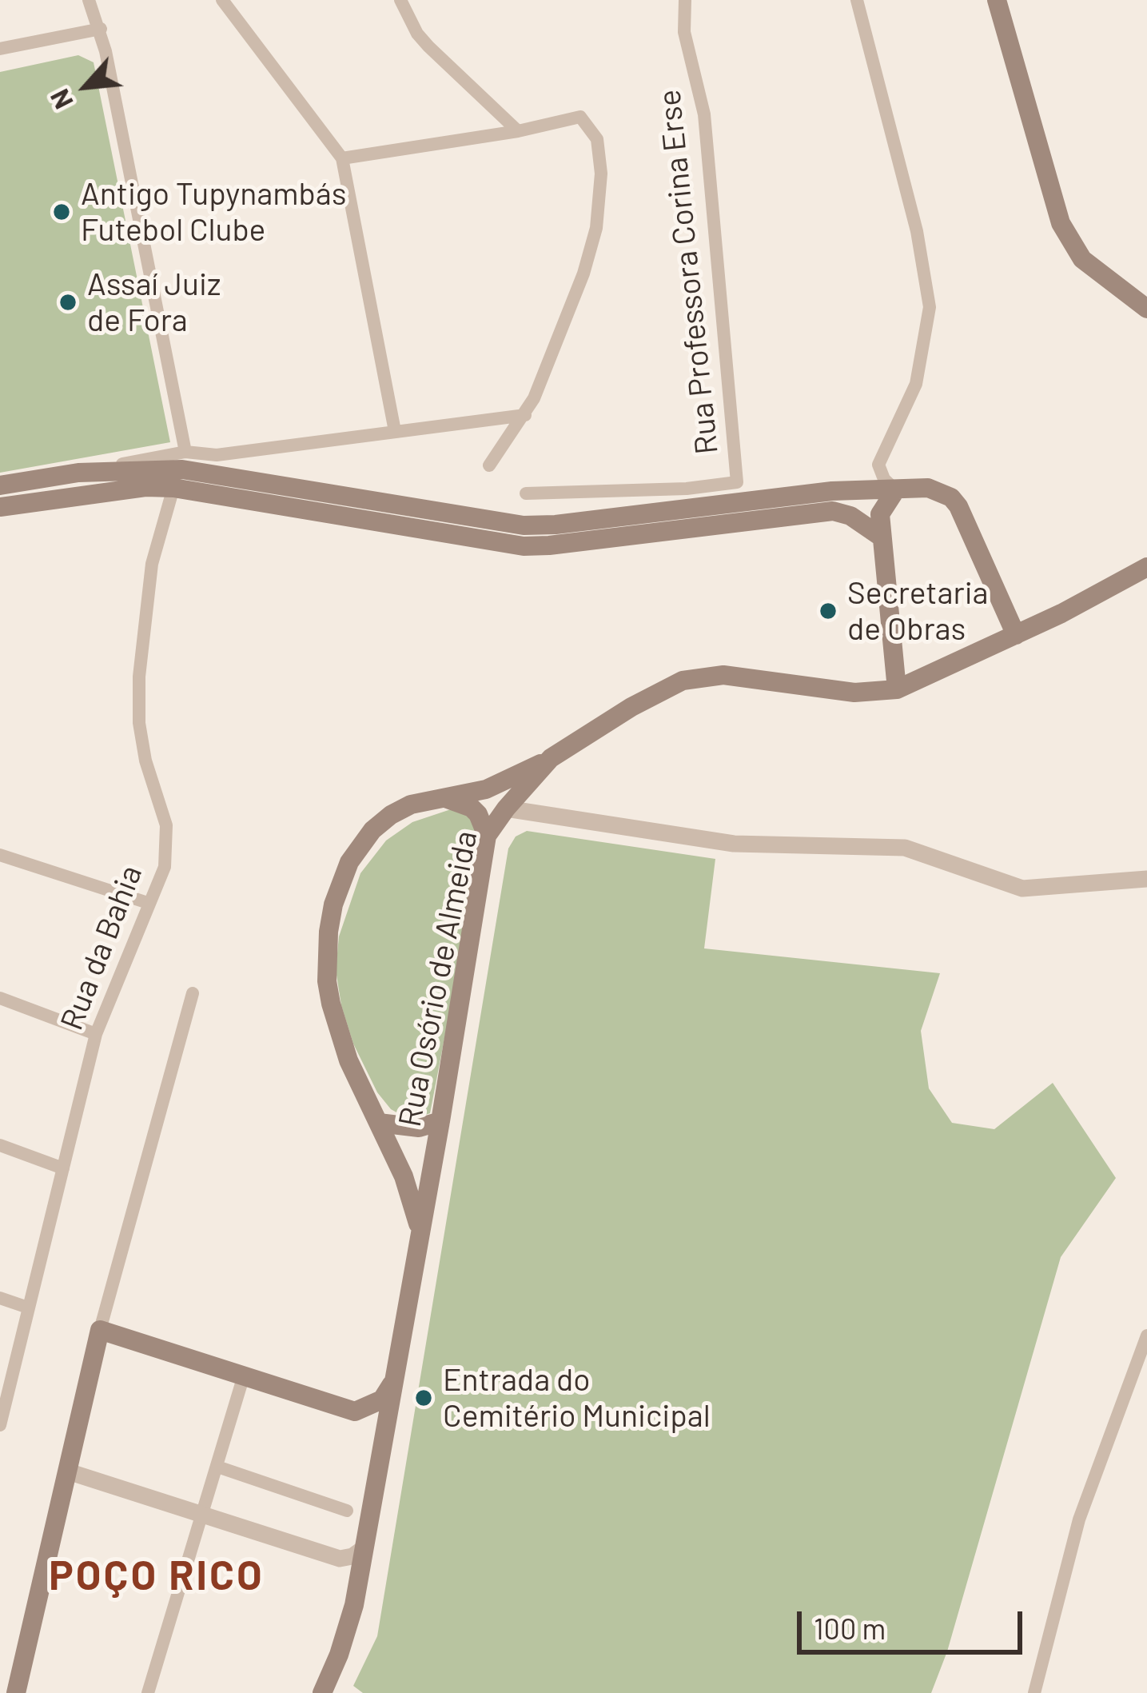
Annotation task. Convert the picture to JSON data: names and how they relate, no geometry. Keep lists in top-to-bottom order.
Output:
{
  "streets": {
    "main road": ["Rua Osório de Almeida"],
    "street": ["Rua Professora Corina Erse", "Rua da Bahia"]
  },
  "districts": ["POÇO RICO"],
  "places": [
    "Antigo Tupynambás Futebol Clube",
    "Assaí Juiz de Fora",
    "Secretaria de Obras",
    "Entrada do Cemitério Municipal"
  ],
  "scale_bar": "100 m",
  "north": "bottom left"
}
